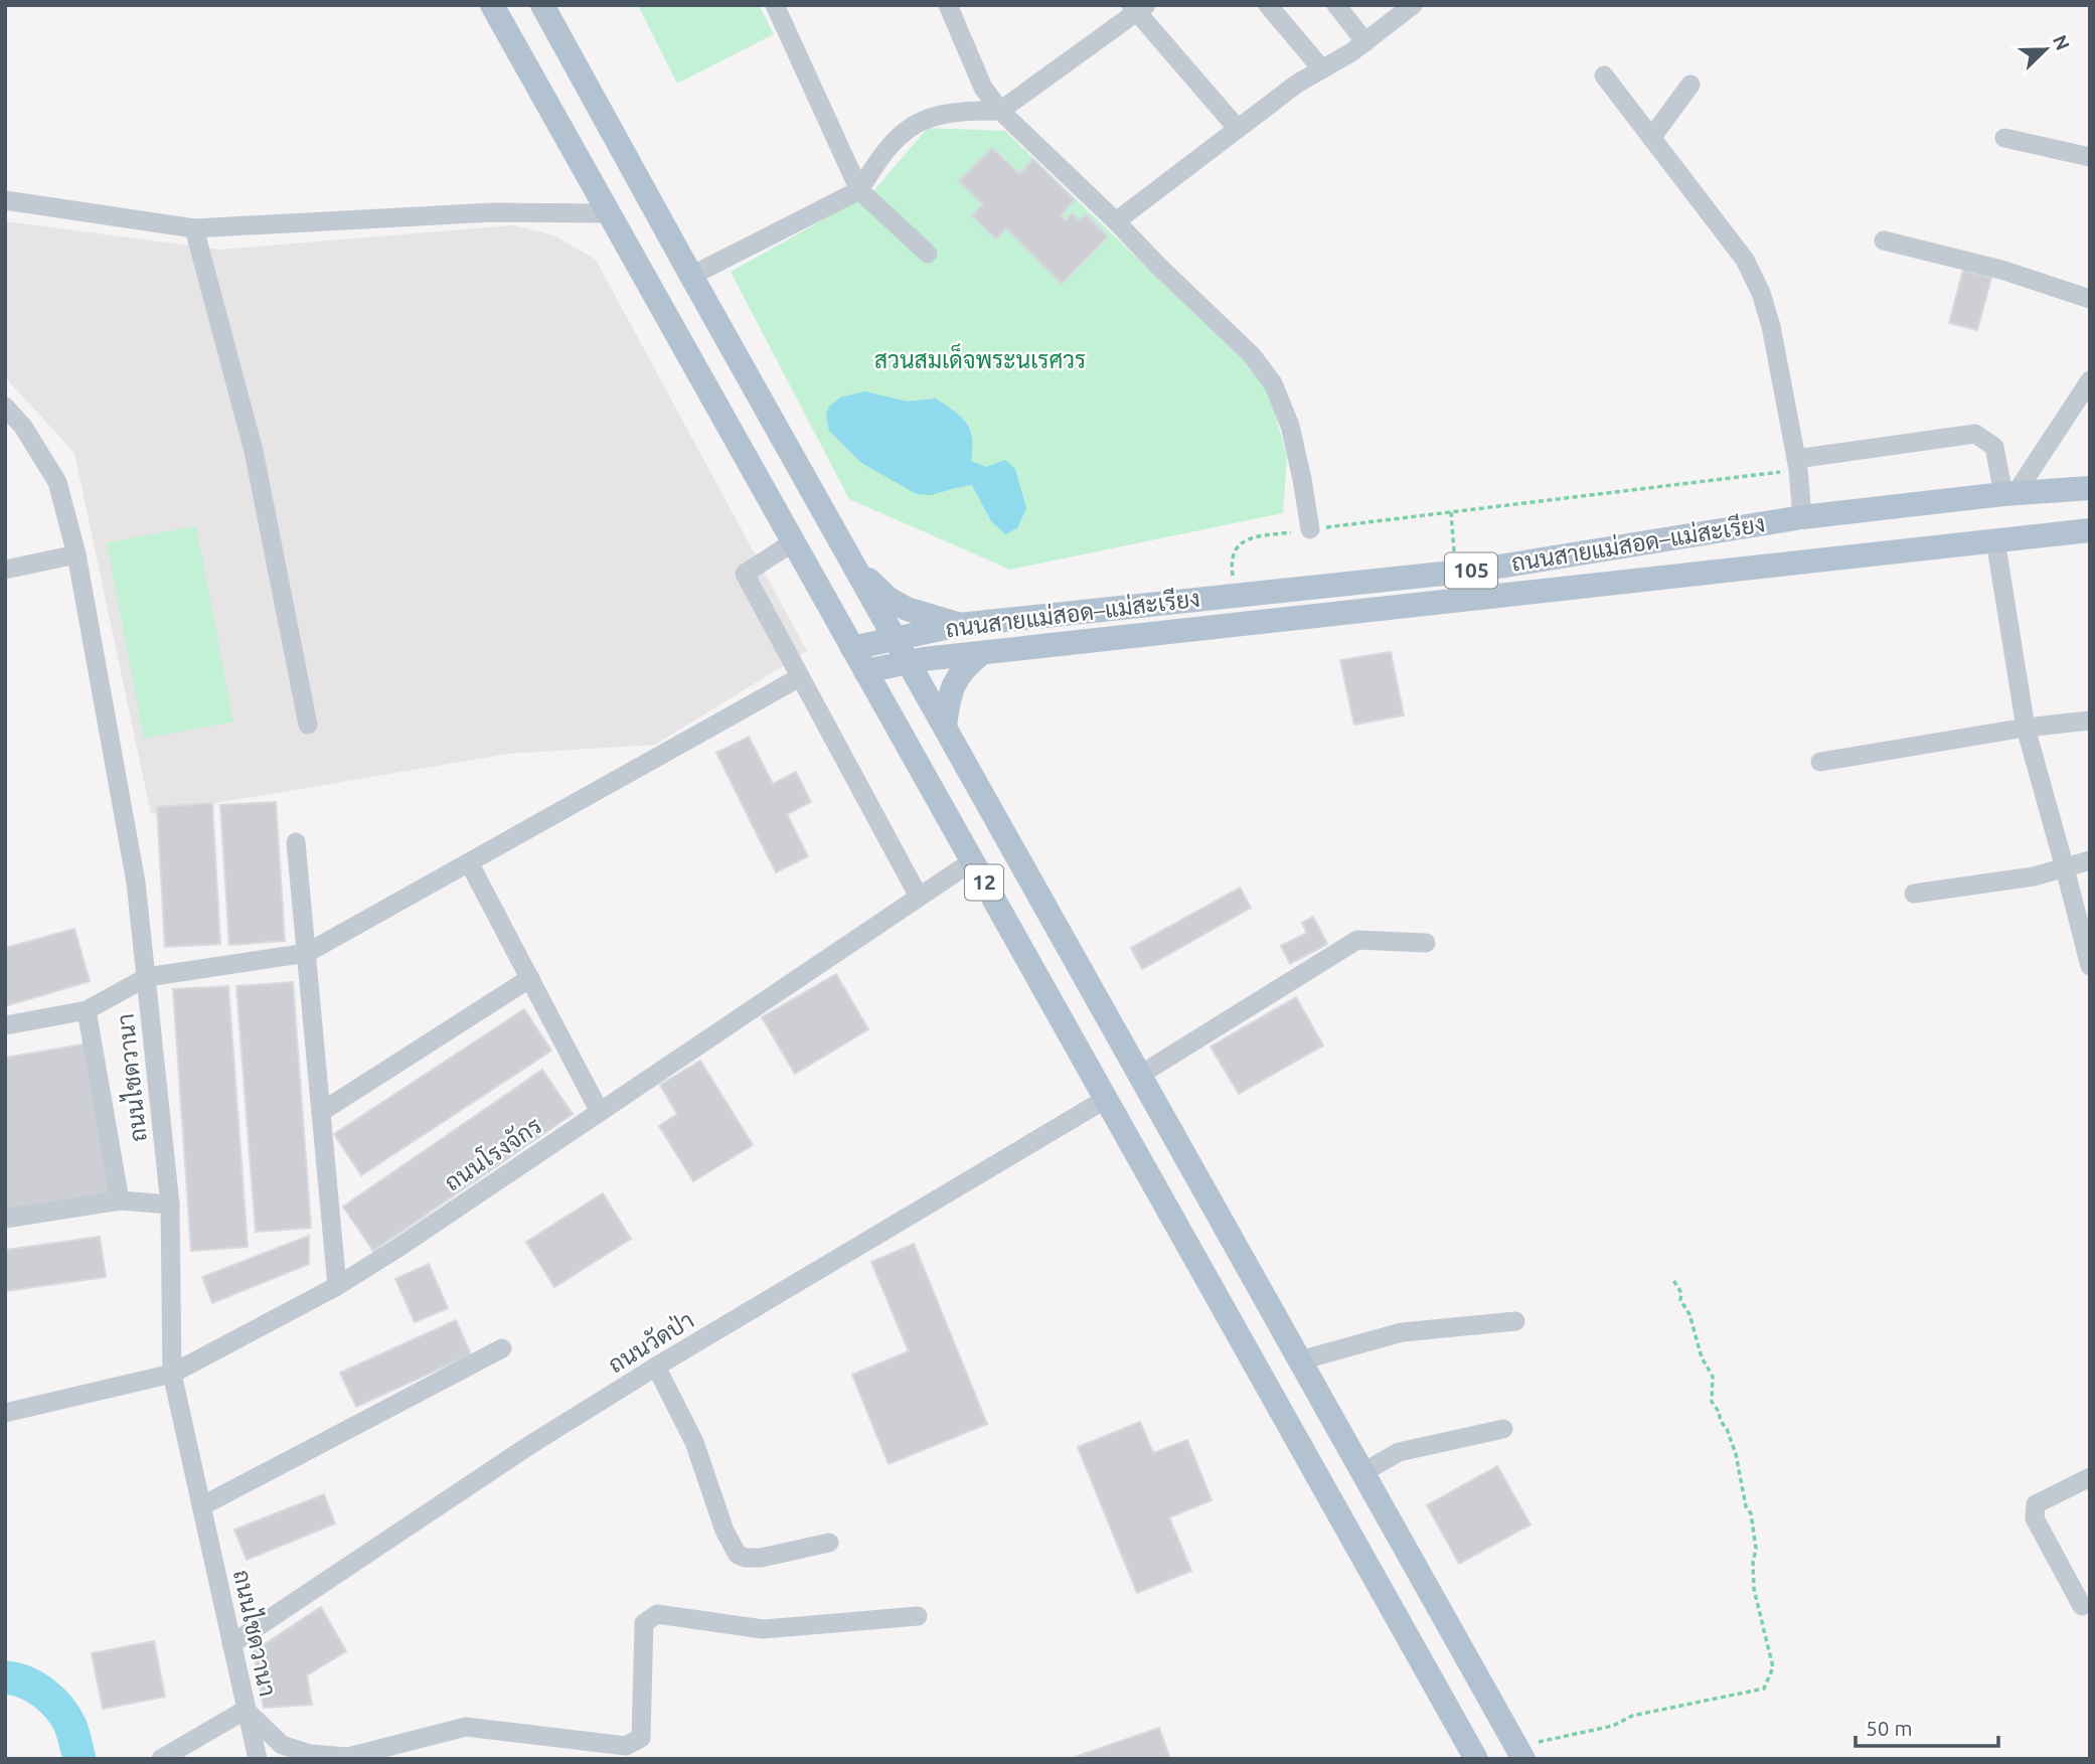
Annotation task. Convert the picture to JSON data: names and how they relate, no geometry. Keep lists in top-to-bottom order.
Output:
{
  "streets": {
    "main road": ["ถนนสายแม่สอด–แม่สะเรียง", "105", "12"],
    "street": ["ถนนไชดวานา", "ถนนโรงจักร", "ถนนวัดป่า"]
  },
  "crossings": [
    ["ถนนสายแม่สอด–แม่สะเรียง", "12"],
    ["12", "ถนนโรงจักร"],
    ["12", "ถนนวัดป่า"],
    ["ถนนไชดวานา", "ถนนโรงจักร"],
    ["ถนนไชดวานา", "ถนนวัดป่า"]
  ],
  "parks": ["สวนสมเด็จพระนเรศวร"],
  "scale_bar": "50 m",
  "north": "top right"
}
